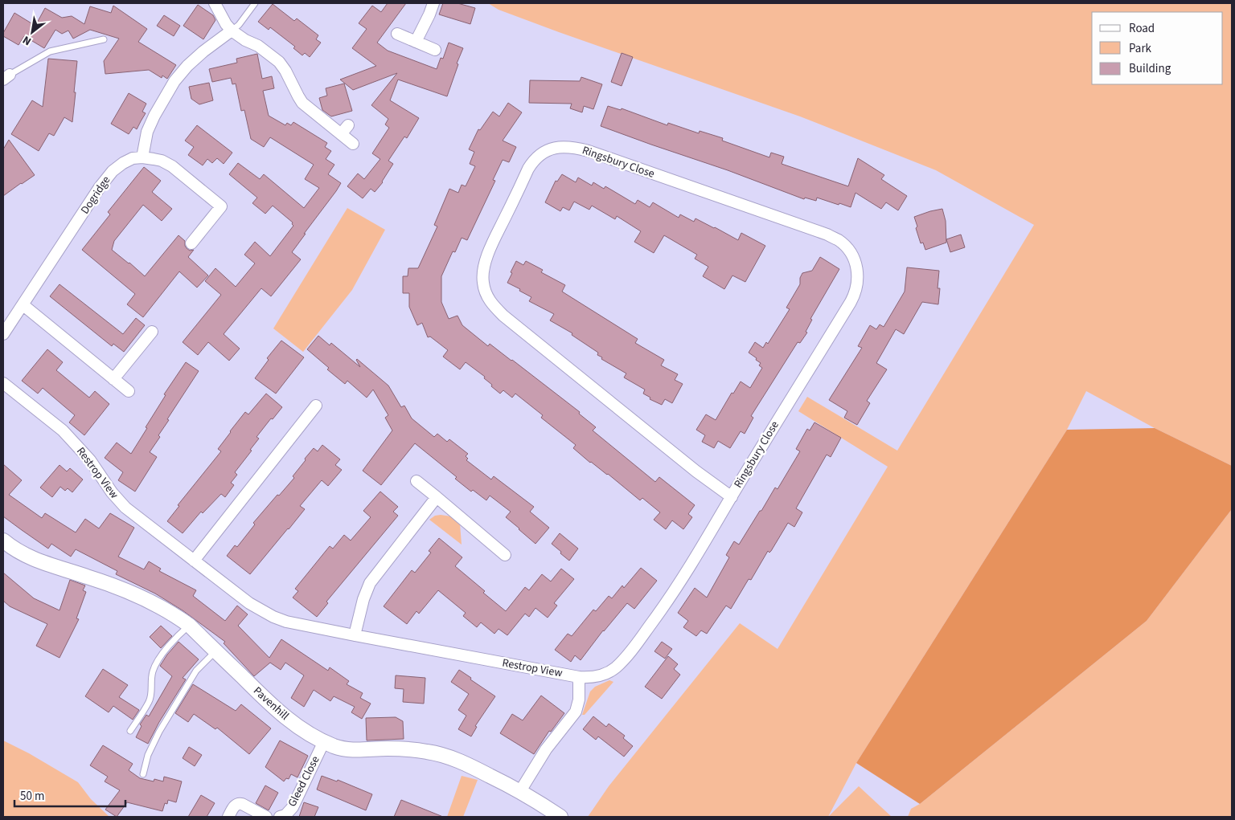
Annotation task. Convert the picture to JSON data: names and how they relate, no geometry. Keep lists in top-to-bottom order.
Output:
{
  "streets": {
    "street": [
      "Ringsbury Close",
      "Dogridge",
      "Restrop View",
      "Pavenhill",
      "Gleed Close"
    ]
  },
  "crossings": [
    ["Ringsbury Close", "Restrop View"],
    ["Pavenhill", "Gleed Close"]
  ],
  "legend": ["Road", "Park", "Building"],
  "scale_bar": "50 m",
  "north": "bottom left"
}
